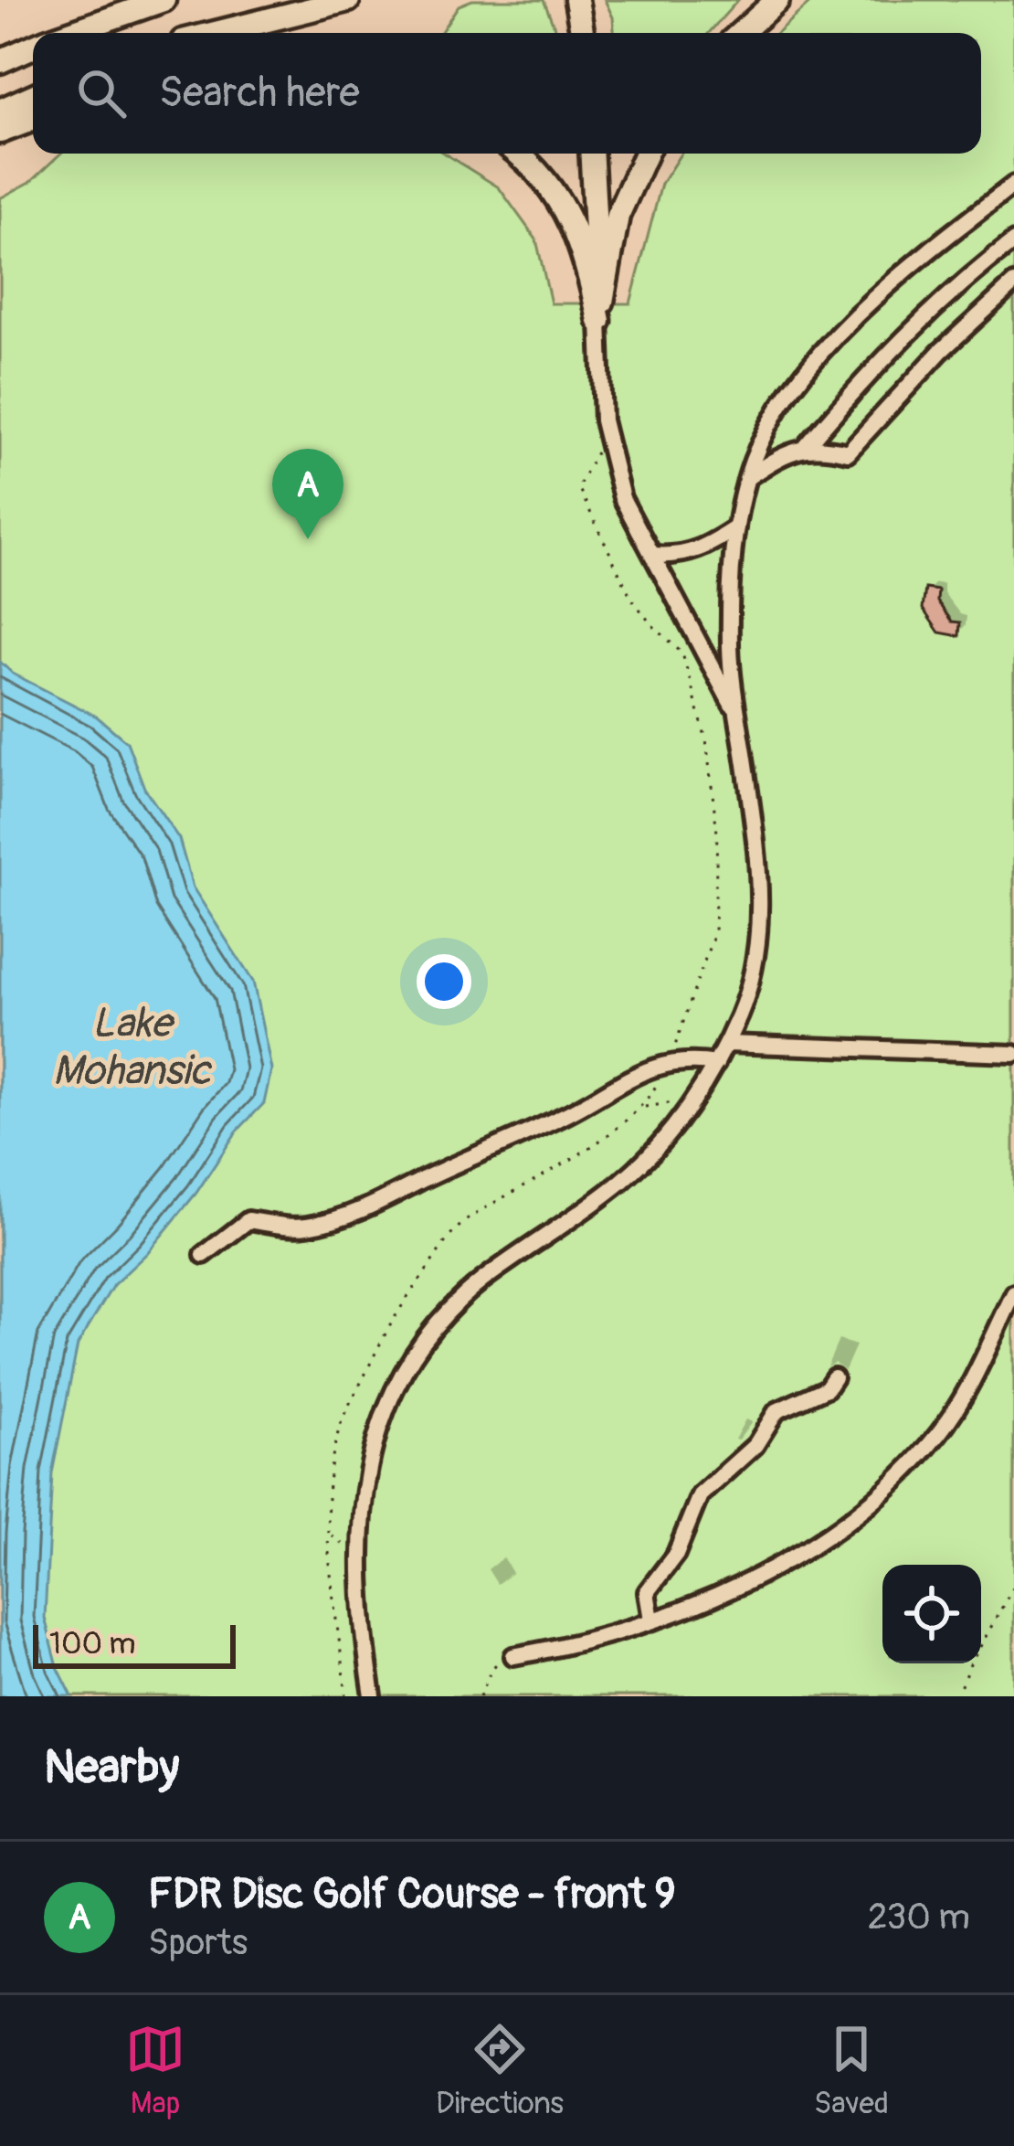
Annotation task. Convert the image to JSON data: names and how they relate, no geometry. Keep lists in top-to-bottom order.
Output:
{
  "water": ["Lake Mohansic"],
  "scale_bar": "100 m",
  "page": {
    "search": "Search here",
    "pins": "A",
    "scale": "100 m",
    "heading": "Nearby",
    "list": [
      {
        "mark": "A",
        "name": "FDR Disc Golf Course - front 9",
        "note": "Sports",
        "value": "230 m"
      }
    ],
    "nav": ["Map", "Directions", "Saved"]
  }
}
